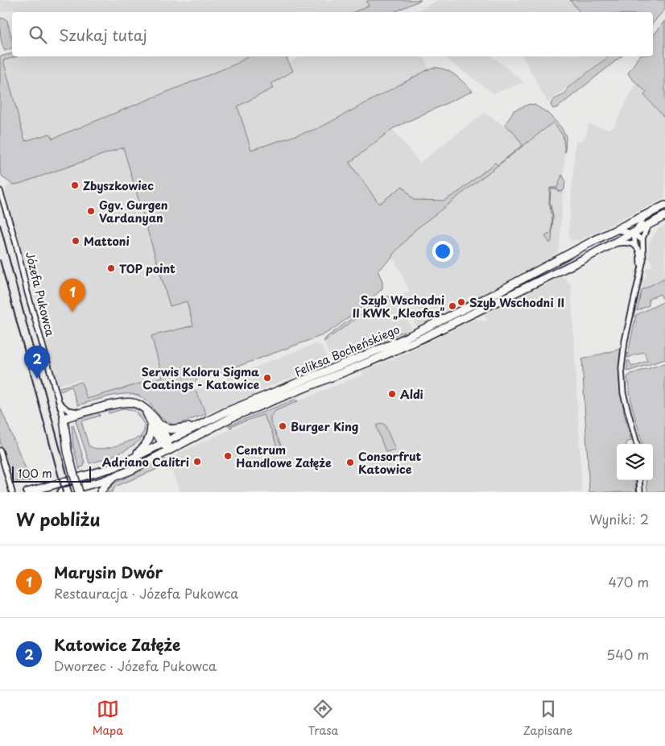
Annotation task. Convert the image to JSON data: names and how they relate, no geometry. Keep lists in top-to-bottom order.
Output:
{
  "streets": {
    "main road": ["Józefa Pukowca", "Feliksa Bocheńskiego"]
  },
  "places": [
    "Zbyszkowiec",
    "Ggv. Gurgen Vardanyan",
    "Mattoni",
    "TOP point",
    "Szyb Wschodni II",
    "Szyb Wschodni II KWK „Kleofas”",
    "Serwis Koloru Sigma Coatings - Katowice",
    "Aldi",
    "Burger King",
    "Centrum Handlowe Załęże",
    "Adriano Calitri",
    "Consorfrut Katowice"
  ],
  "scale_bar": "100 m",
  "page": {
    "search": "Szukaj tutaj",
    "pins": ["1", "2"],
    "scale": "100 m",
    "heading": ["W pobliżu", "Wyniki: 2"],
    "list": [
      {
        "mark": "1",
        "name": "Marysin Dwór",
        "note": "Restauracja · Józefa Pukowca",
        "value": "470 m"
      },
      {
        "mark": "2",
        "name": "Katowice Załęże",
        "note": "Dworzec · Józefa Pukowca",
        "value": "540 m"
      }
    ],
    "nav": ["Mapa", "Trasa", "Zapisane"]
  }
}
